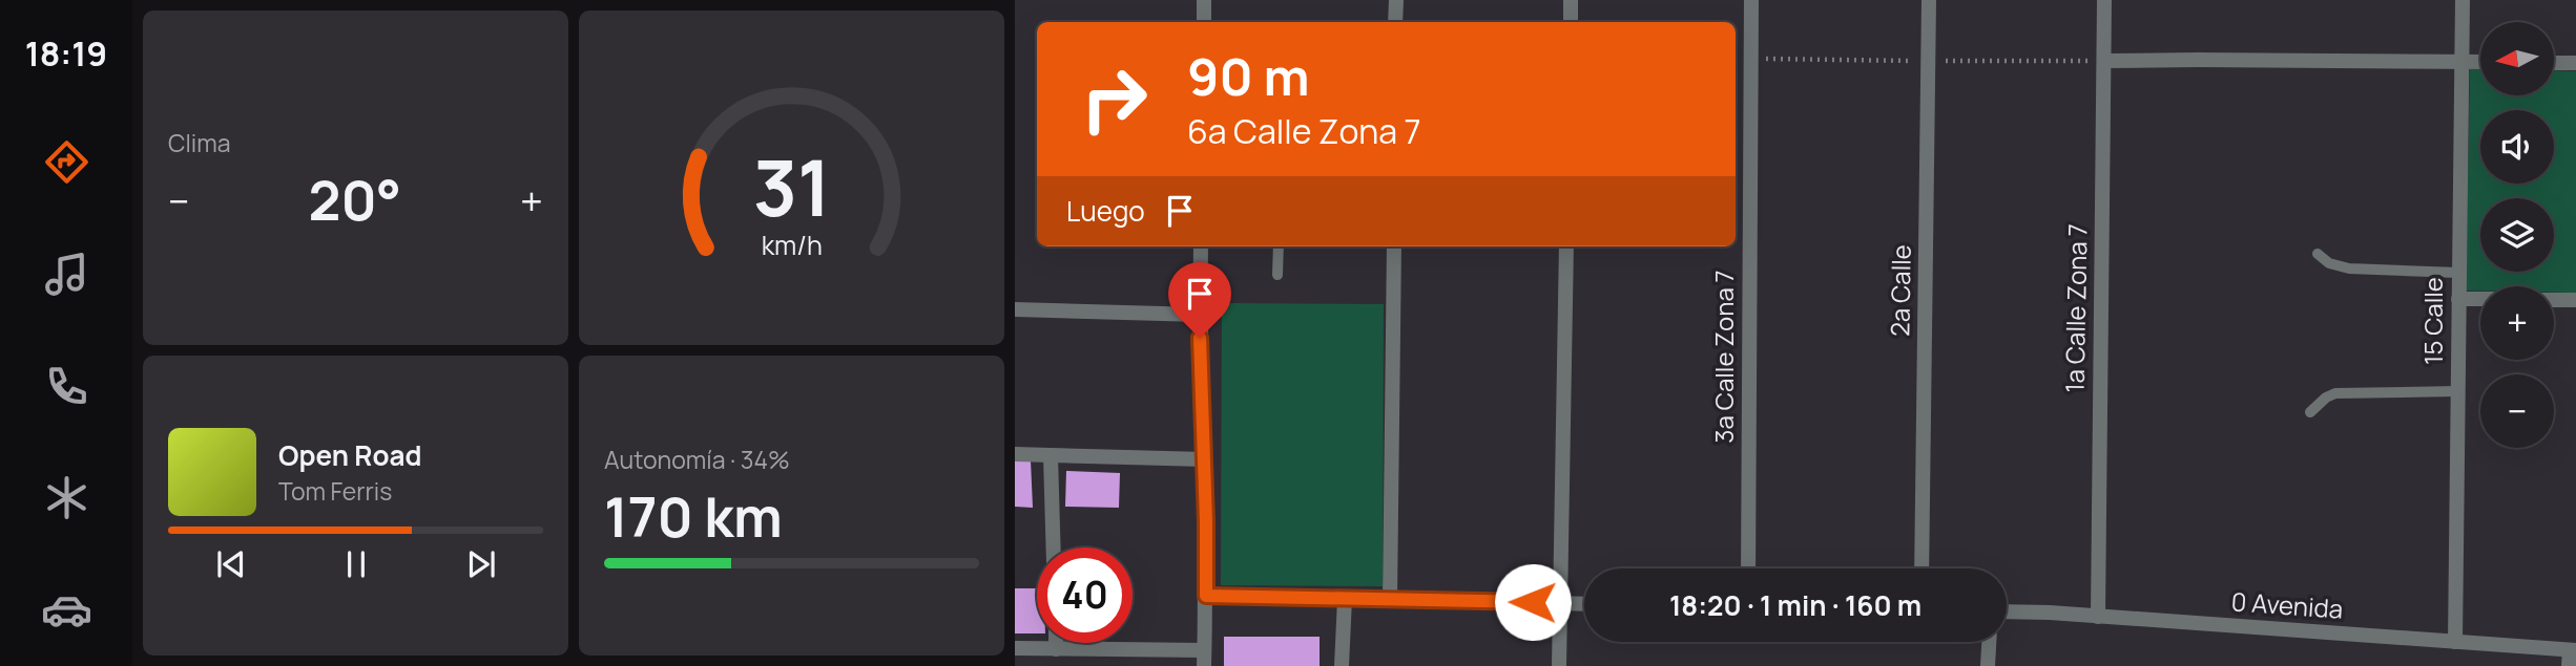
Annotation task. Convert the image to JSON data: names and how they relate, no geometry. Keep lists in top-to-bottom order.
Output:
{
  "streets": {
    "street": [
      "2a Calle",
      "1a Calle Zona 7",
      "15 Calle",
      "3a Calle Zona 7",
      "0 Avenida"
    ]
  },
  "crossings": [
    ["1a Calle Zona 7", "0 Avenida"],
    ["15 Calle", "0 Avenida"]
  ],
  "north": "left",
  "page": {
    "tabs": "18:19",
    "tile": [
      "Clima",
      ["Autonomía · 34%", "170 km"]
    ],
    "map_buttons": ["+", "−"],
    "turn": ["90 m", "6a Calle Zona 7"],
    "heat": ["−", "20°", "+"],
    "then": "Luego",
    "song": ["Open Road", "Tom Ferris"],
    "limit": "40",
    "trip": "18:20 · 1 min · 160 m",
    "gauge": ["31", "km/h"]
  }
}
